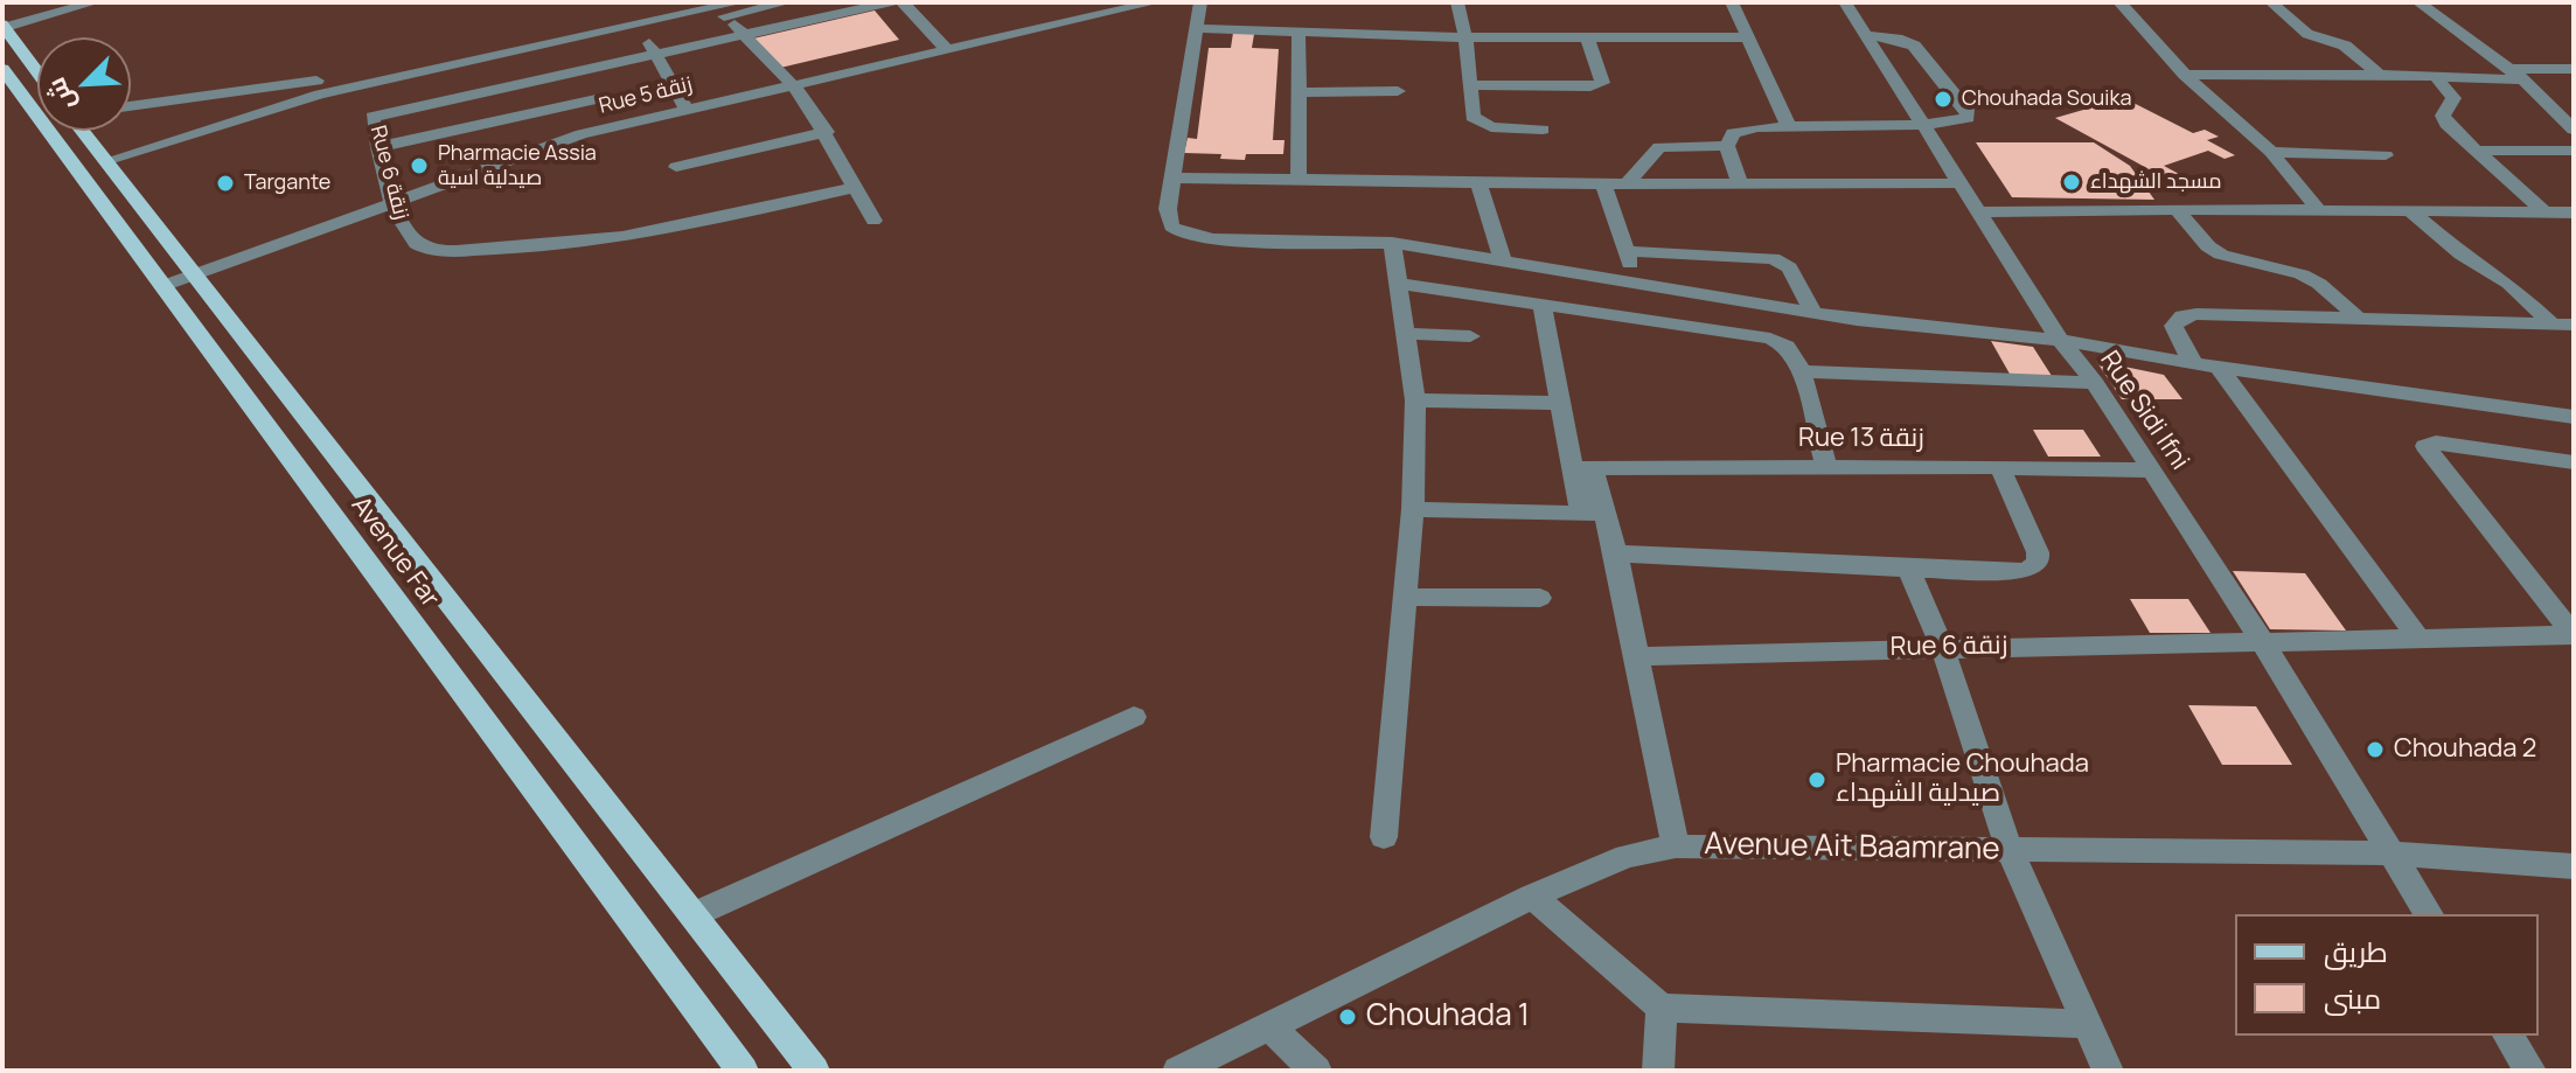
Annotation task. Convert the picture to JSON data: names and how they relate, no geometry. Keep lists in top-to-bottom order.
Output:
{
  "streets": {
    "main road": ["Avenue Far"],
    "street": [
      "Rue 5 زنقة",
      "Rue 6 زنقة",
      "Rue Sidi Ifni",
      "Rue 13 زنقة",
      "Avenue Ait Baamrane"
    ]
  },
  "crossings": [
    ["Rue 5 زنقة", "Rue 6 زنقة"],
    ["Rue 5 زنقة", "Avenue Far"],
    ["Rue 6 زنقة", "Rue Sidi Ifni"],
    ["Rue Sidi Ifni", "Rue 13 زنقة"],
    ["Rue Sidi Ifni", "Avenue Ait Baamrane"]
  ],
  "places": [
    "Chouhada Souika",
    "Pharmacie Assia صيدلية اسية",
    "مسجد الشهداء",
    "Targante",
    "Chouhada 2",
    "Pharmacie Chouhada صيدلية الشهداء",
    "Chouhada 1"
  ],
  "legend": ["طريق", "مبنى"],
  "north": "bottom left"
}
